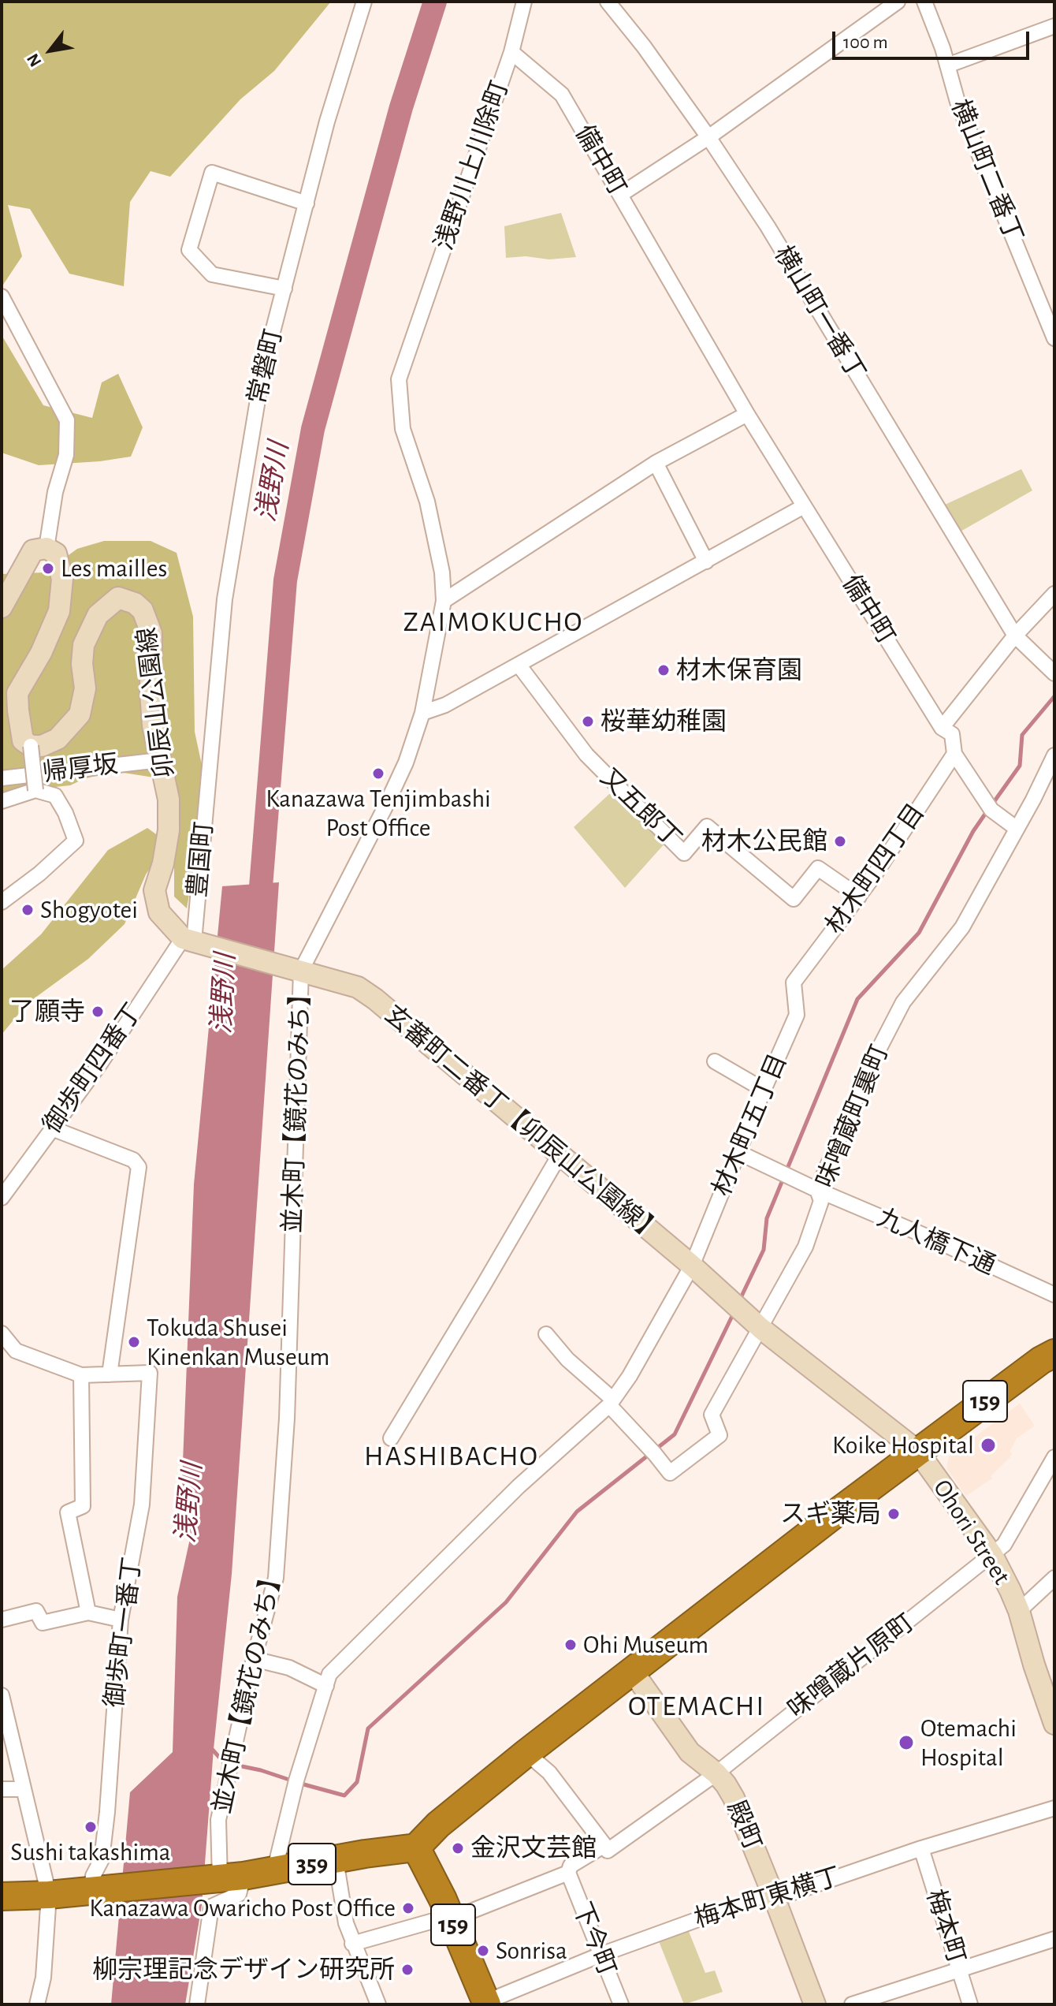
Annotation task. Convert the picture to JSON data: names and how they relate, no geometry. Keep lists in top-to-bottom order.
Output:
{
  "streets": {
    "highway": ["159", "359"],
    "street": [
      "備中町",
      "浅野川上川除町",
      "横山町二番丁",
      "横山町一番丁",
      "常磐町",
      "卯辰山公園線",
      "帰厚坂",
      "又五郎丁",
      "豊国町",
      "材木町四丁目",
      "御歩町四番丁",
      "並木町【鏡花のみち】",
      "味噌蔵町裏町",
      "玄蕃町二番丁【卯辰山公園線】",
      "材木町五丁目",
      "九人橋下通",
      "Ohori Street",
      "御歩町一番丁",
      "味噌蔵片原町",
      "殿町",
      "梅本町東横丁",
      "梅本町",
      "下今町"
    ]
  },
  "crossings": [
    ["備中町", "浅野川上川除町"],
    ["備中町", "材木町四丁目"],
    ["備中町", "味噌蔵町裏町"],
    ["浅野川上川除町", "並木町【鏡花のみち】"],
    ["常磐町", "豊国町"],
    ["卯辰山公園線", "帰厚坂"],
    ["卯辰山公園線", "豊国町"],
    ["卯辰山公園線", "御歩町四番丁"],
    ["卯辰山公園線", "玄蕃町二番丁【卯辰山公園線】"],
    ["又五郎丁", "材木町四丁目"],
    ["豊国町", "御歩町四番丁"],
    ["豊国町", "玄蕃町二番丁【卯辰山公園線】"],
    ["材木町四丁目", "材木町五丁目"],
    ["御歩町四番丁", "玄蕃町二番丁【卯辰山公園線】"],
    ["並木町【鏡花のみち】", "玄蕃町二番丁【卯辰山公園線】"],
    ["並木町【鏡花のみち】", "359"],
    ["味噌蔵町裏町", "玄蕃町二番丁【卯辰山公園線】"],
    ["味噌蔵町裏町", "材木町五丁目"],
    ["味噌蔵町裏町", "九人橋下通"],
    ["玄蕃町二番丁【卯辰山公園線】", "材木町五丁目"],
    ["材木町五丁目", "九人橋下通"],
    ["材木町五丁目", "359"],
    ["159", "Ohori Street"],
    ["159", "味噌蔵片原町"],
    ["159", "殿町"],
    ["159", "359"],
    ["159", "梅本町東横丁"],
    ["Ohori Street", "味噌蔵片原町"],
    ["御歩町一番丁", "359"],
    ["味噌蔵片原町", "殿町"],
    ["味噌蔵片原町", "下今町"],
    ["殿町", "梅本町東横丁"],
    ["梅本町東横丁", "梅本町"],
    ["梅本町東横丁", "下今町"]
  ],
  "districts": ["ZAIMOKUCHO", "HASHIBACHO", "OTEMACHI"],
  "water": ["浅野川"],
  "places": [
    "Les mailles",
    "材木保育園",
    "桜華幼稚園",
    "Kanazawa Tenjimbashi Post Office",
    "材木公民館",
    "Shogyotei",
    "了願寺",
    "Tokuda Shusei Kinenkan Museum",
    "Koike Hospital",
    "スギ薬局",
    "Ohi Museum",
    "Otemachi Hospital",
    "Sushi takashima",
    "金沢文芸館",
    "Kanazawa Owaricho Post Office",
    "Sonrisa",
    "柳宗理記念デザイン研究所"
  ],
  "scale_bar": "100 m",
  "north": "bottom left"
}
